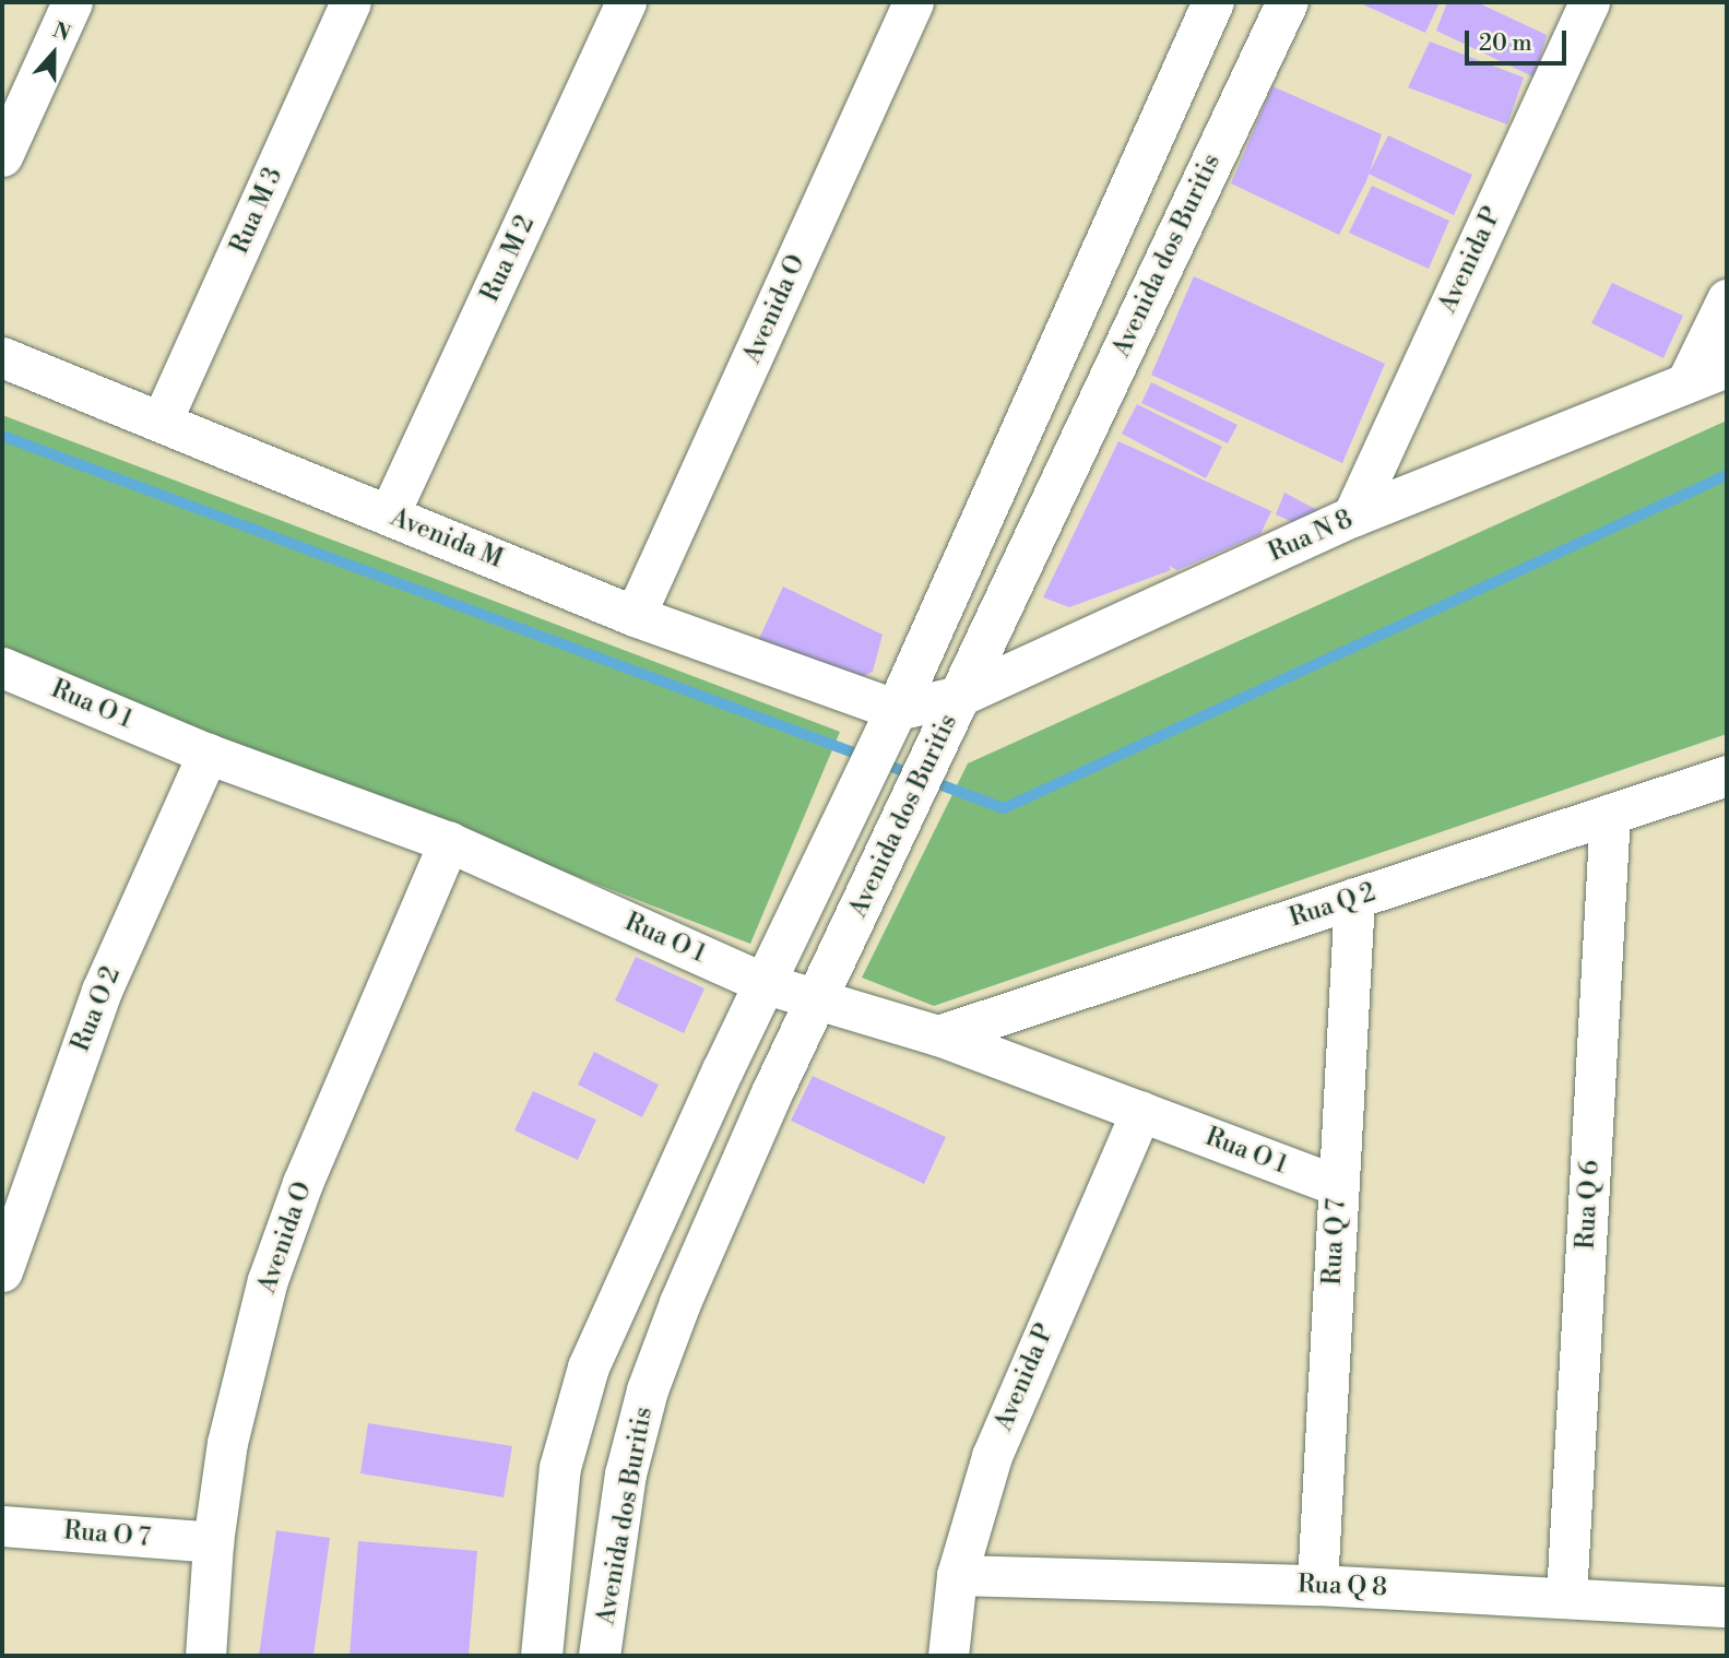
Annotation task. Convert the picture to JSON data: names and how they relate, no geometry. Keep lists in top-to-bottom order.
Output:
{
  "streets": {
    "main road": ["Avenida dos Buritis"],
    "street": [
      "Rua M 3",
      "Rua M 2",
      "Avenida P",
      "Avenida O",
      "Rua N 8",
      "Avenida M",
      "Rua O 1",
      "Rua Q 2",
      "Rua O 2",
      "Rua Q 6",
      "Rua Q 7",
      "Rua O 7",
      "Rua Q 8"
    ]
  },
  "crossings": [
    ["Rua M 3", "Avenida M"],
    ["Avenida dos Buritis", "Rua N 8"],
    ["Avenida dos Buritis", "Avenida M"],
    ["Avenida dos Buritis", "Rua O 1"],
    ["Rua M 2", "Avenida M"],
    ["Avenida P", "Rua N 8"],
    ["Avenida P", "Rua O 1"],
    ["Avenida P", "Rua Q 8"],
    ["Avenida O", "Avenida M"],
    ["Avenida O", "Rua O 1"],
    ["Avenida O", "Rua O 7"],
    ["Rua N 8", "Avenida M"],
    ["Rua O 1", "Rua Q 2"],
    ["Rua O 1", "Rua O 2"],
    ["Rua O 1", "Rua Q 7"],
    ["Rua Q 2", "Rua Q 6"],
    ["Rua Q 2", "Rua Q 7"],
    ["Rua Q 6", "Rua Q 8"],
    ["Rua Q 7", "Rua Q 8"]
  ],
  "scale_bar": "20 m",
  "north": "top"
}
